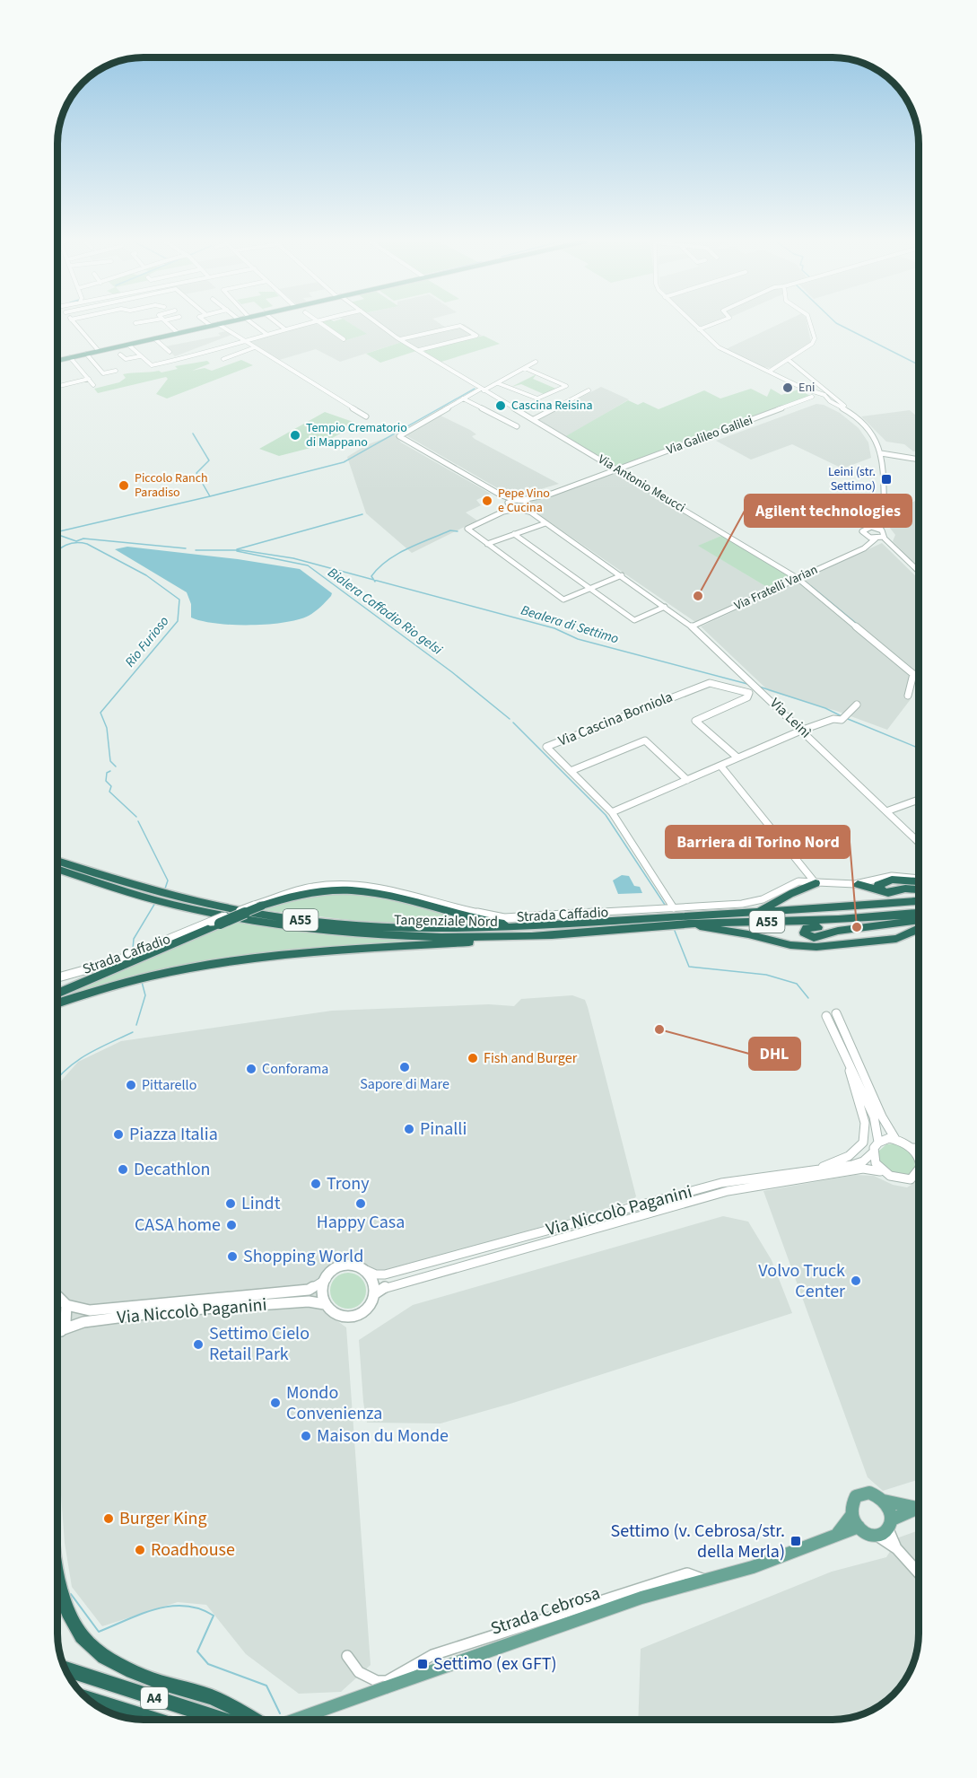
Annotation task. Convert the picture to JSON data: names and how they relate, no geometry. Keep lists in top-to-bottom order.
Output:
{
  "streets": {
    "highway": ["A55", "Tangenziale Nord", "A4"],
    "main road": ["Strada Cebrosa"],
    "street": [
      "Via Galileo Galilei",
      "Via Antonio Meucci",
      "Via Fratelli Varian",
      "Via Leinì",
      "Via Cascina Borniola",
      "Strada Caffadio",
      "Via Niccolò Paganini"
    ]
  },
  "crossings": [
    ["Via Galileo Galilei", "Via Antonio Meucci"],
    ["Via Antonio Meucci", "Via Fratelli Varian"],
    ["Via Fratelli Varian", "Via Leinì"],
    ["Via Cascina Borniola", "Strada Caffadio"],
    ["Strada Caffadio", "A55"],
    ["A55", "Tangenziale Nord"]
  ],
  "water": ["Bialera Caffadio Rio gelsi", "Bealera di Settimo", "Rio Furioso"],
  "places": {
    "other": [
      "Eni",
      "Cascina Reisina",
      "Tempio Crematorio di Mappano",
      "Piccolo Ranch Paradiso",
      "Pepe Vino e Cucina",
      "Agilent technologies",
      "Barriera di Torino Nord",
      "DHL",
      "Fish and Burger",
      "Sapore di Mare",
      "Conforama",
      "Pittarello",
      "Pinalli",
      "Piazza Italia",
      "Decathlon",
      "Trony",
      "Lindt",
      "Happy Casa",
      "CASA home",
      "Shopping World",
      "Volvo Truck Center",
      "Settimo Cielo Retail Park",
      "Mondo Convenienza",
      "Maison du Monde",
      "Burger King",
      "Roadhouse"
    ],
    "transit": ["Leini (str. Settimo)", "Settimo (v. Cebrosa/str. della Merla)", "Settimo (ex GFT)"]
  }
}
